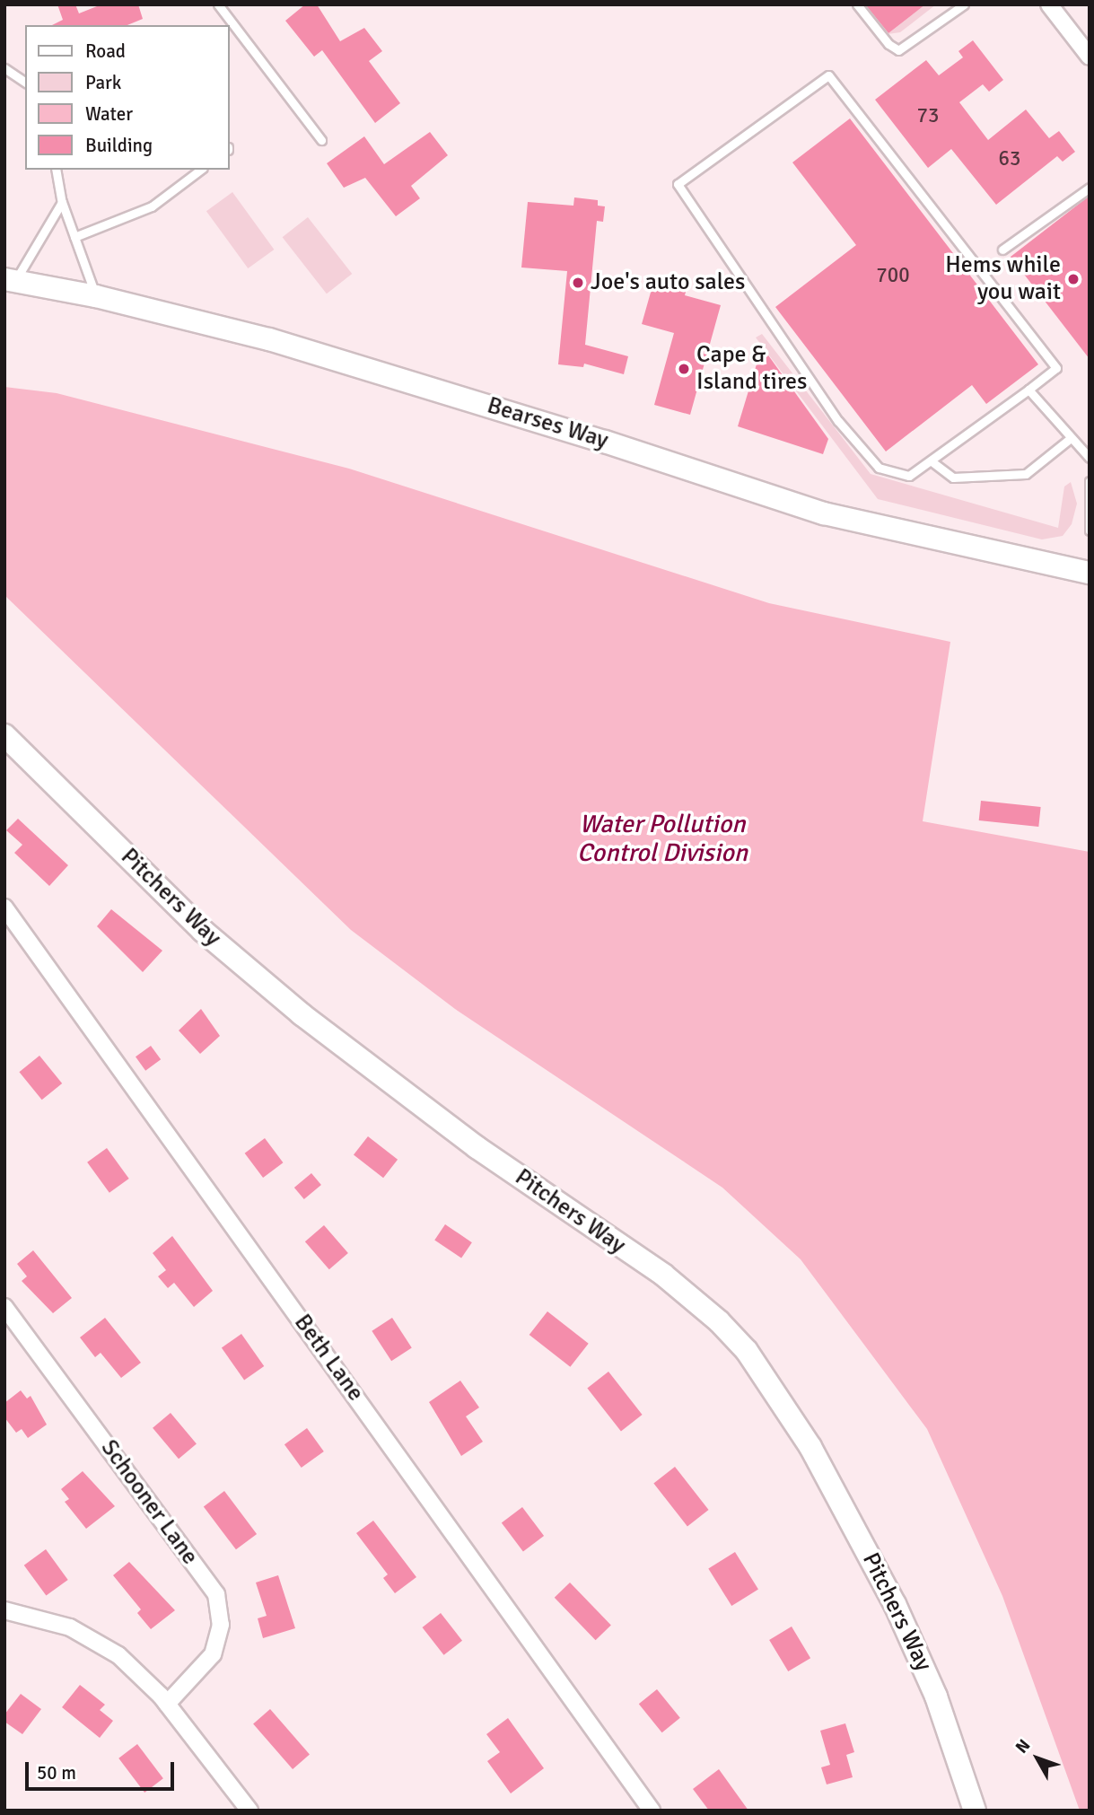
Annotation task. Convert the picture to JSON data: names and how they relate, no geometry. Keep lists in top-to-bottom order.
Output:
{
  "streets": {
    "main road": ["Bearses Way", "Pitchers Way"],
    "street": ["Beth Lane", "Schooner Lane"]
  },
  "water": ["Water Pollution Control Division"],
  "places": ["Hems while you wait", "Joe's auto sales", "Cape & Island tires"],
  "house_numbers": ["73", "63", "700"],
  "legend": [
    "Road",
    "Park",
    "Water",
    "Building"
  ],
  "scale_bar": "50 m",
  "north": "top left"
}
